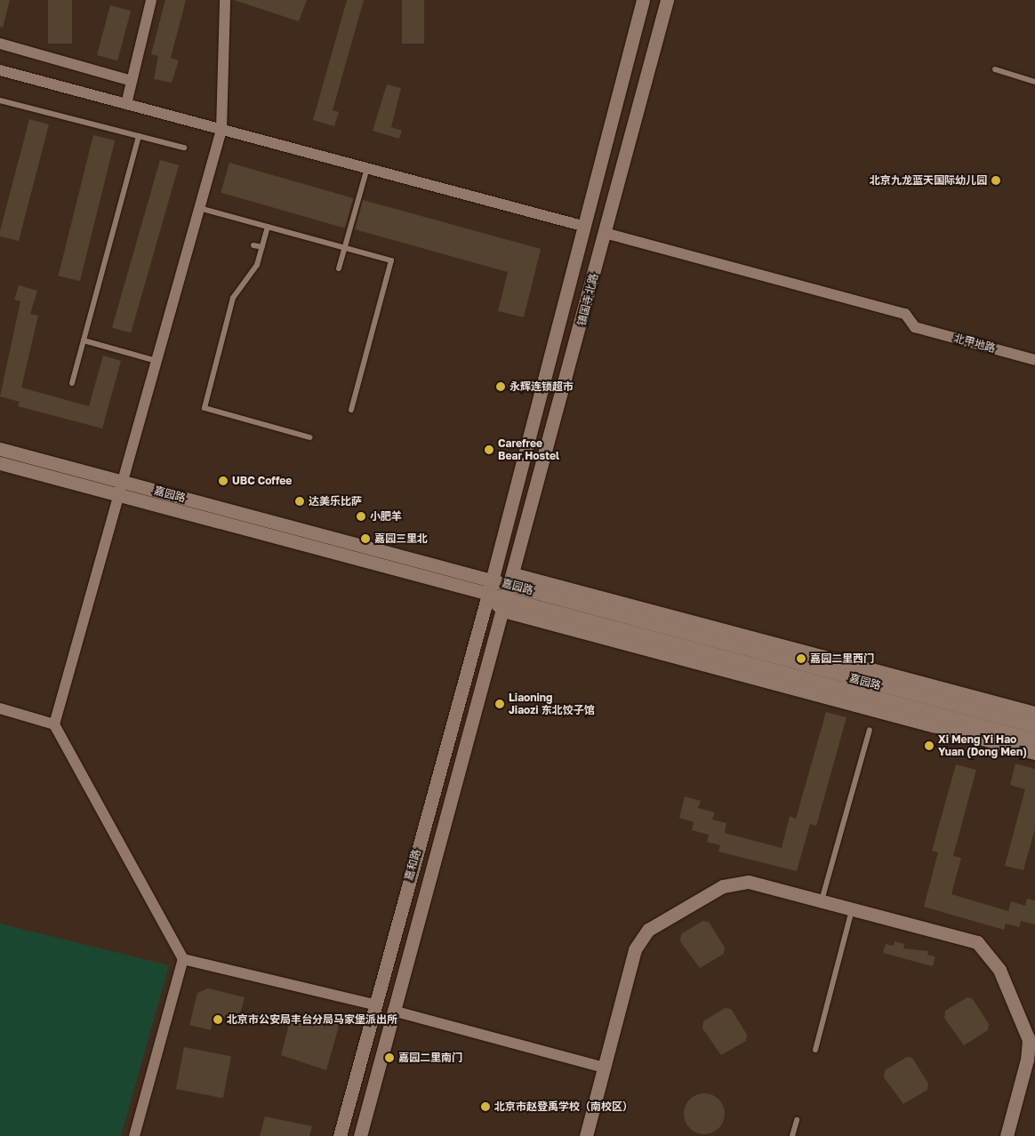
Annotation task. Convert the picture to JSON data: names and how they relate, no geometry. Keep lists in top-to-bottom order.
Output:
{
  "streets": {
    "street": [
      "镇国寺北路",
      "北甲地路",
      "嘉园路",
      "嘉和路"
    ]
  },
  "crossings": [
    ["镇国寺北路", "北甲地路"],
    ["镇国寺北路", "嘉园路"],
    ["镇国寺北路", "嘉和路"],
    ["嘉园路", "嘉和路"]
  ],
  "places": [
    "北京九龙蓝天国际幼儿园",
    "永辉连锁超市",
    "Carefree Bear Hostel",
    "UBC Coffee",
    "达美乐比萨",
    "小肥羊",
    "嘉园三里北",
    "嘉园二里西门",
    "Liaoning Jiaozi 东北饺子馆",
    "Xi Meng Yi Hao Yuan (Dong Men)",
    "北京市公安局丰台分局马家堡派出所",
    "嘉园二里南门",
    "北京市赵登禹学校（南校区）"
  ]
}
